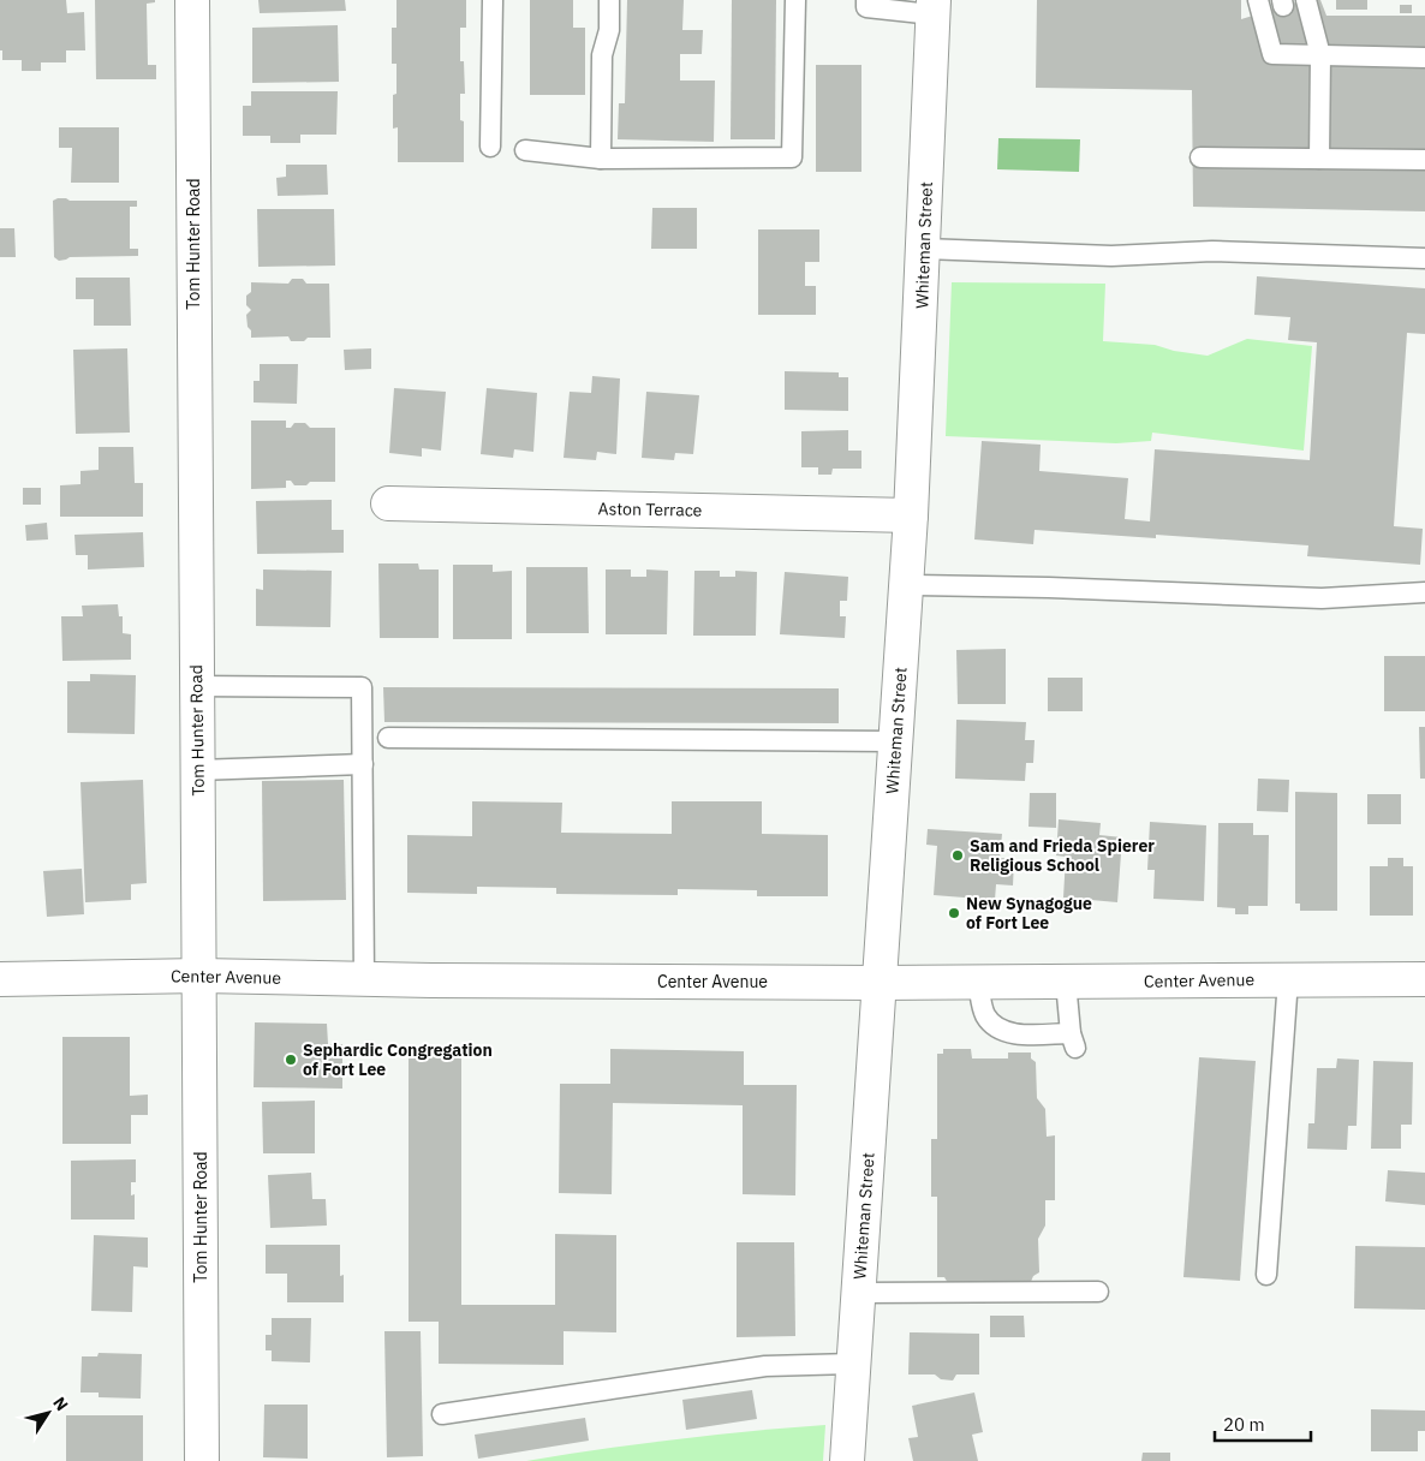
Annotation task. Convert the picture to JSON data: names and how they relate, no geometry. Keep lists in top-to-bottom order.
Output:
{
  "streets": {
    "street": [
      "Tom Hunter Road",
      "Whiteman Street",
      "Aston Terrace",
      "Center Avenue"
    ]
  },
  "crossings": [
    ["Tom Hunter Road", "Center Avenue"],
    ["Whiteman Street", "Aston Terrace"],
    ["Whiteman Street", "Center Avenue"]
  ],
  "places": ["Sam and Frieda Spierer Religious School", "New Synagogue of Fort Lee", "Sephardic Congregation of Fort Lee"],
  "scale_bar": "20 m",
  "north": "top right"
}
